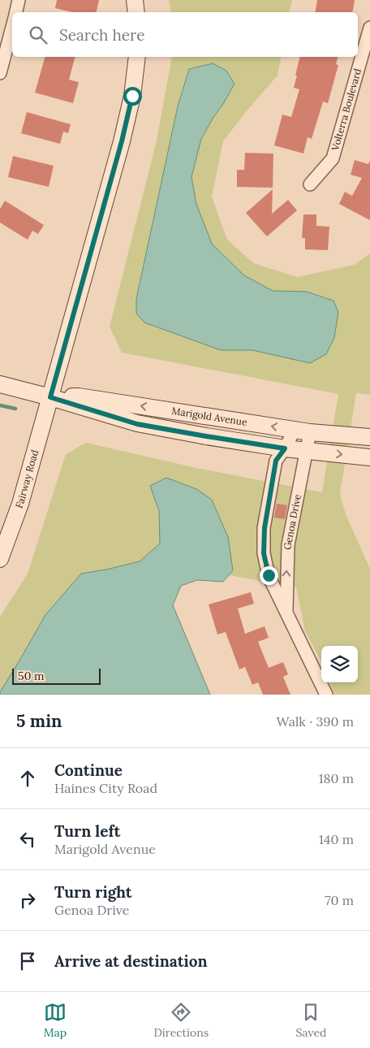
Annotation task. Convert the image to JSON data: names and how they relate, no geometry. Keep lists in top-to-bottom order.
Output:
{
  "streets": {
    "main road": ["Marigold Avenue", "Fairway Road"],
    "street": ["Volterra Boulevard", "Genoa Drive"]
  },
  "crossings": [
    ["Marigold Avenue", "Fairway Road"],
    ["Marigold Avenue", "Genoa Drive"]
  ],
  "scale_bar": "50 m",
  "page": {
    "search": "Search here",
    "scale": "50 m",
    "heading": ["5 min", "Walk · 390 m"],
    "list": [
      ["Continue", "Haines City Road", "180 m"],
      ["Turn left", "Marigold Avenue", "140 m"],
      ["Turn right", "Genoa Drive", "70 m"],
      "Arrive at destination"
    ],
    "nav": ["Map", "Directions", "Saved"]
  }
}
